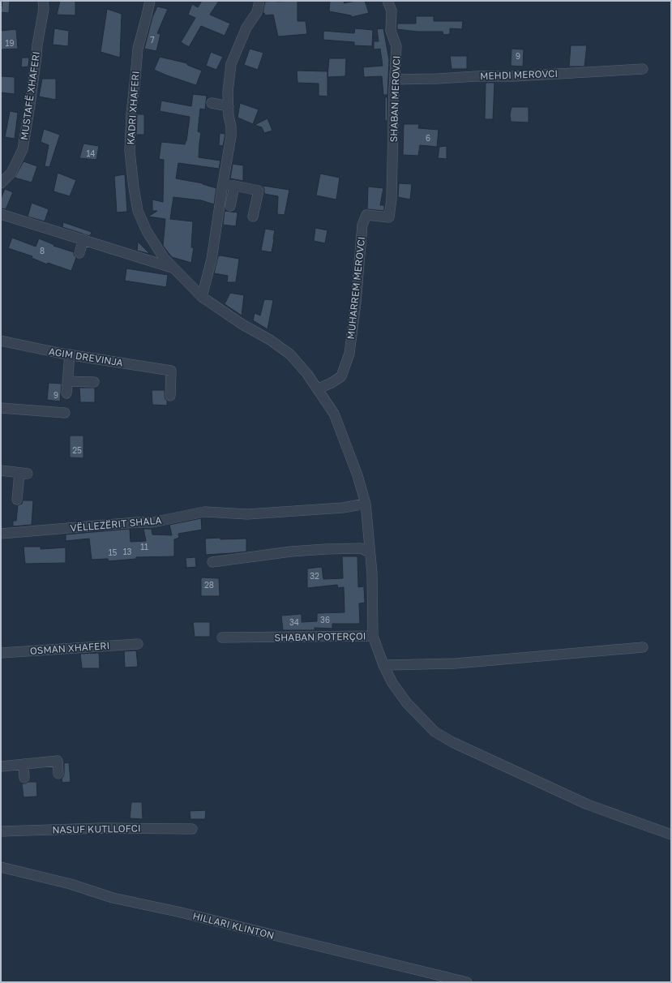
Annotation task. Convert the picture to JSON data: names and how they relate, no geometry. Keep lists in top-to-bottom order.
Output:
{
  "streets": {
    "street": [
      "MEHDI MEROVCI",
      "MUSTAFË XHAFERI",
      "SHABAN MEROVCI",
      "KADRI XHAFERI",
      "MUHARREM MEROVCI",
      "AGIM DREVINJA",
      "VËLLEZËRIT SHALA",
      "SHABAN POTERÇOI",
      "OSMAN XHAFERI",
      "NASUF KUTLLOFCI",
      "HILLARI KLINTON"
    ]
  },
  "crossings": [
    ["MEHDI MEROVCI", "SHABAN MEROVCI"],
    ["SHABAN MEROVCI", "MUHARREM MEROVCI"],
    ["KADRI XHAFERI", "MUHARREM MEROVCI"],
    ["KADRI XHAFERI", "SHABAN POTERÇOI"],
    ["MUHARREM MEROVCI", "SHABAN POTERÇOI"],
    ["VËLLEZËRIT SHALA", "SHABAN POTERÇOI"]
  ],
  "house_numbers": [
    "7",
    "19",
    "9",
    "6",
    "14",
    "8",
    "9",
    "25",
    "11",
    "13",
    "15",
    "32",
    "28",
    "36",
    "34"
  ]
}
